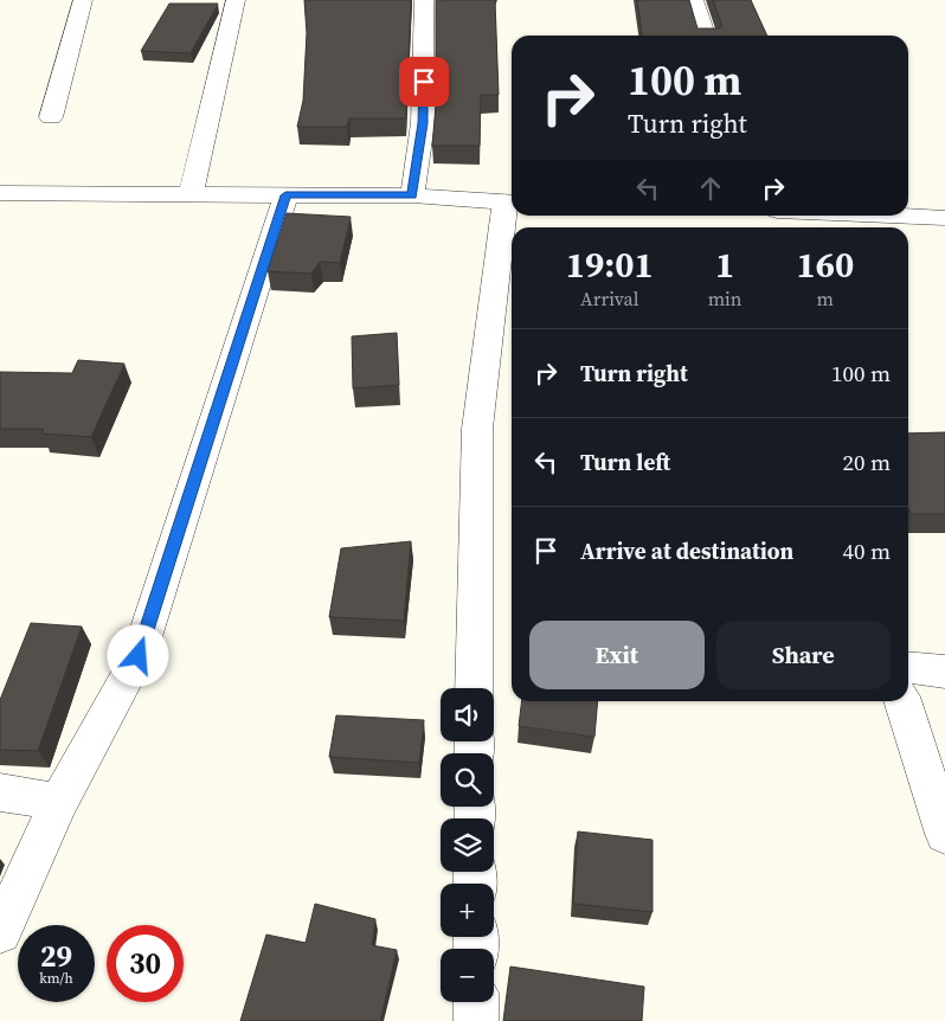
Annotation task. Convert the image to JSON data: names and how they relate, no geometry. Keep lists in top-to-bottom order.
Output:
{
  "page": {
    "turn": ["100 m", "Turn right"],
    "eta": [
      "19:01",
      "Arrival",
      "1",
      "min",
      "160",
      "m"
    ],
    "list": [
      {
        "name": "Turn right",
        "value": "100 m"
      },
      {
        "name": "Turn left",
        "value": "20 m"
      },
      {
        "name": "Arrive at destination",
        "value": "40 m"
      }
    ],
    "buttons": ["Exit", "Share"],
    "map_buttons": ["+", "−"],
    "speed": "29 km/h",
    "limit": "30"
  }
}
